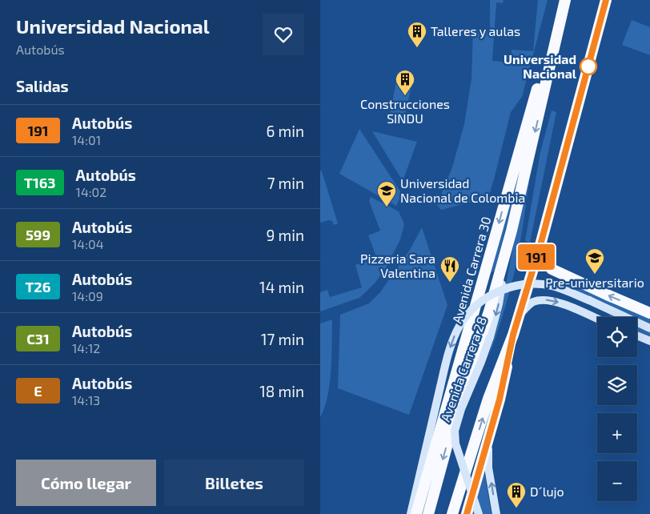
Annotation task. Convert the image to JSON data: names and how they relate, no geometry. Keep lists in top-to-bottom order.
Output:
{
  "streets": {
    "highway": ["Avenida Carrera 30"],
    "main road": ["Avenida Carrera 28"]
  },
  "crossings": [
    ["Avenida Carrera 30", "Avenida Carrera 28"]
  ],
  "one_way": ["Avenida Carrera 28"],
  "places": {
    "building": ["Talleres y aulas", "Construcciones SINDU", "D´lujo"],
    "other": ["Universidad Nacional"],
    "school or university": ["Universidad Nacional de Colombia", "Pre-universitario"],
    "restaurant": ["Pizzeria Sara Valentina"]
  },
  "lines": ["bus line 191"],
  "page": {
    "heading": [
      ["Universidad Nacional", "Autobús"],
      "Salidas"
    ],
    "on_map": "191",
    "list": [
      {
        "mark": "191",
        "name": "Autobús",
        "note": "14:01",
        "value": "6 min"
      },
      {
        "mark": "T163",
        "name": "Autobús",
        "note": "14:02",
        "value": "7 min"
      },
      {
        "mark": "599",
        "name": "Autobús",
        "note": "14:04",
        "value": "9 min"
      },
      {
        "mark": "T26",
        "name": "Autobús",
        "note": "14:09",
        "value": "14 min"
      },
      {
        "mark": "C31",
        "name": "Autobús",
        "note": "14:12",
        "value": "17 min"
      },
      {
        "mark": "E",
        "name": "Autobús",
        "note": "14:13",
        "value": "18 min"
      }
    ],
    "map_buttons": ["+", "−"],
    "buttons": ["Cómo llegar", "Billetes"]
  }
}
